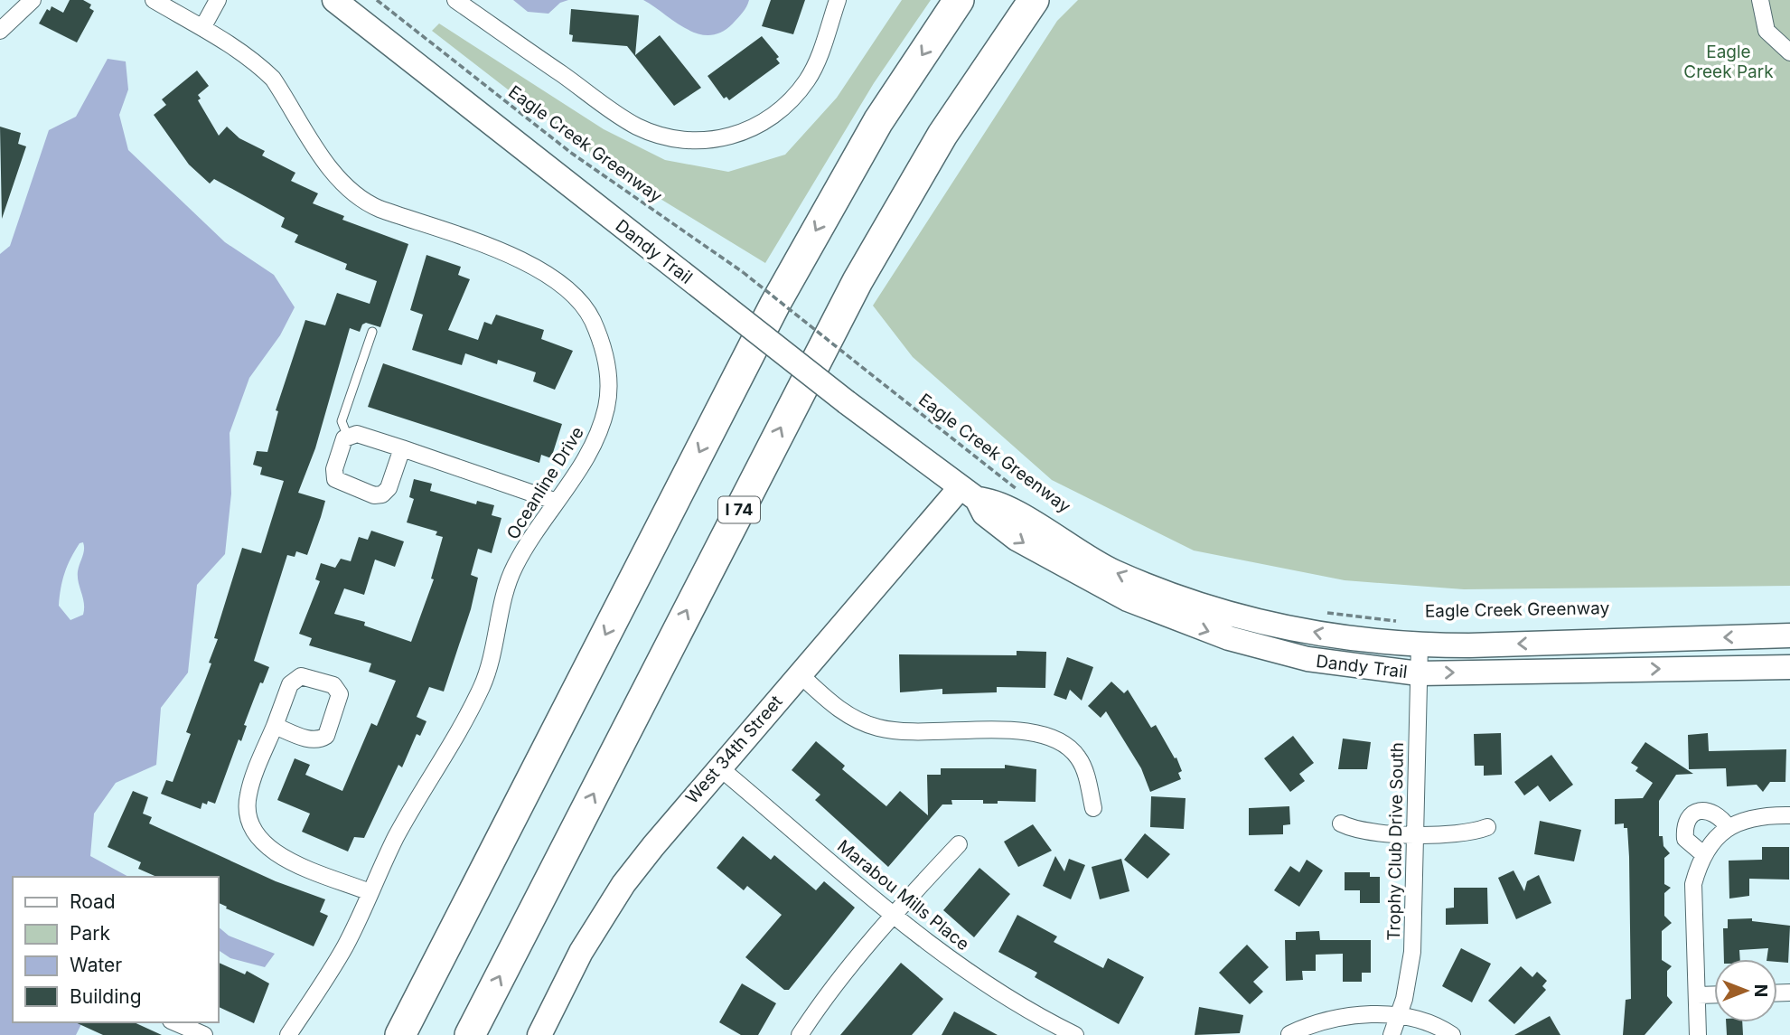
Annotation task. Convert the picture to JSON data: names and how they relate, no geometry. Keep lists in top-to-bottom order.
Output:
{
  "streets": {
    "highway": ["I 74"],
    "main road": ["Dandy Trail", "West 34th Street"],
    "street": ["Oceanline Drive", "Trophy Club Drive South", "Marabou Mills Place"],
    "path": ["Eagle Creek Greenway"]
  },
  "crossings": [
    ["Dandy Trail", "West 34th Street"],
    ["Dandy Trail", "Trophy Club Drive South"],
    ["West 34th Street", "Marabou Mills Place"]
  ],
  "parks": ["Eagle Creek Park"],
  "legend": [
    "Road",
    "Park",
    "Water",
    "Building"
  ],
  "north": "right"
}
